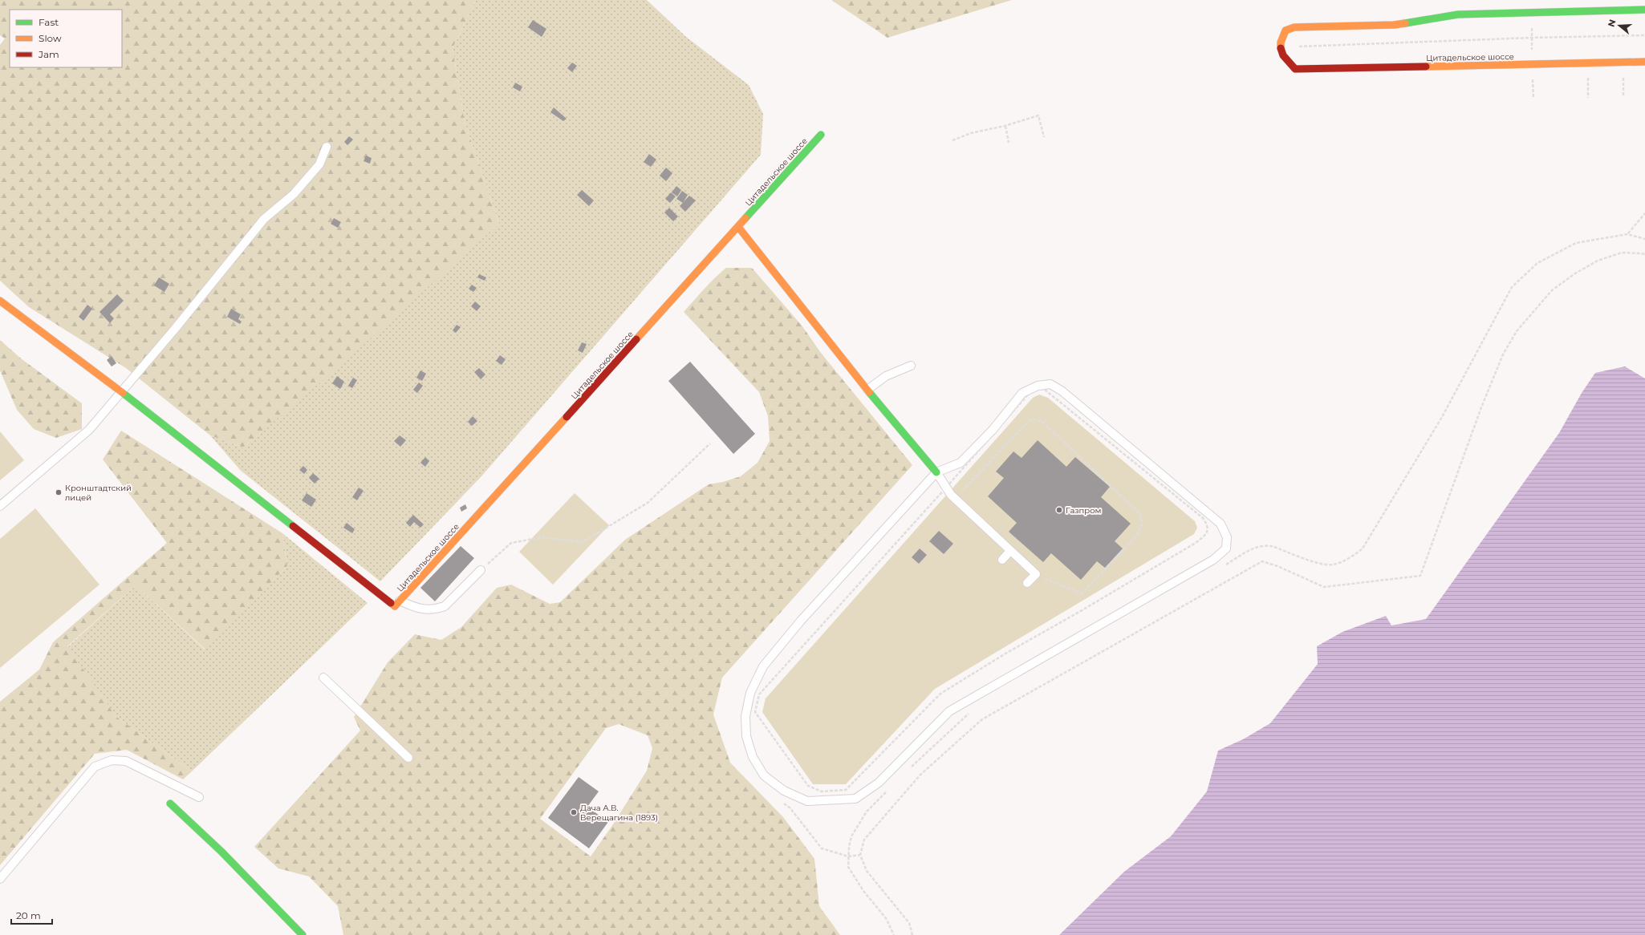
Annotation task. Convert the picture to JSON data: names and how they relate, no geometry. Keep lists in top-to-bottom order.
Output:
{
  "streets": {
    "street": ["Цитадельское шоссе"]
  },
  "places": ["Кронштадтский лицей", "Газпром", "Дача А.В. Верещагина (1893)"],
  "legend": ["Fast", "Slow", "Jam"],
  "scale_bar": "20 m",
  "north": "left"
}
